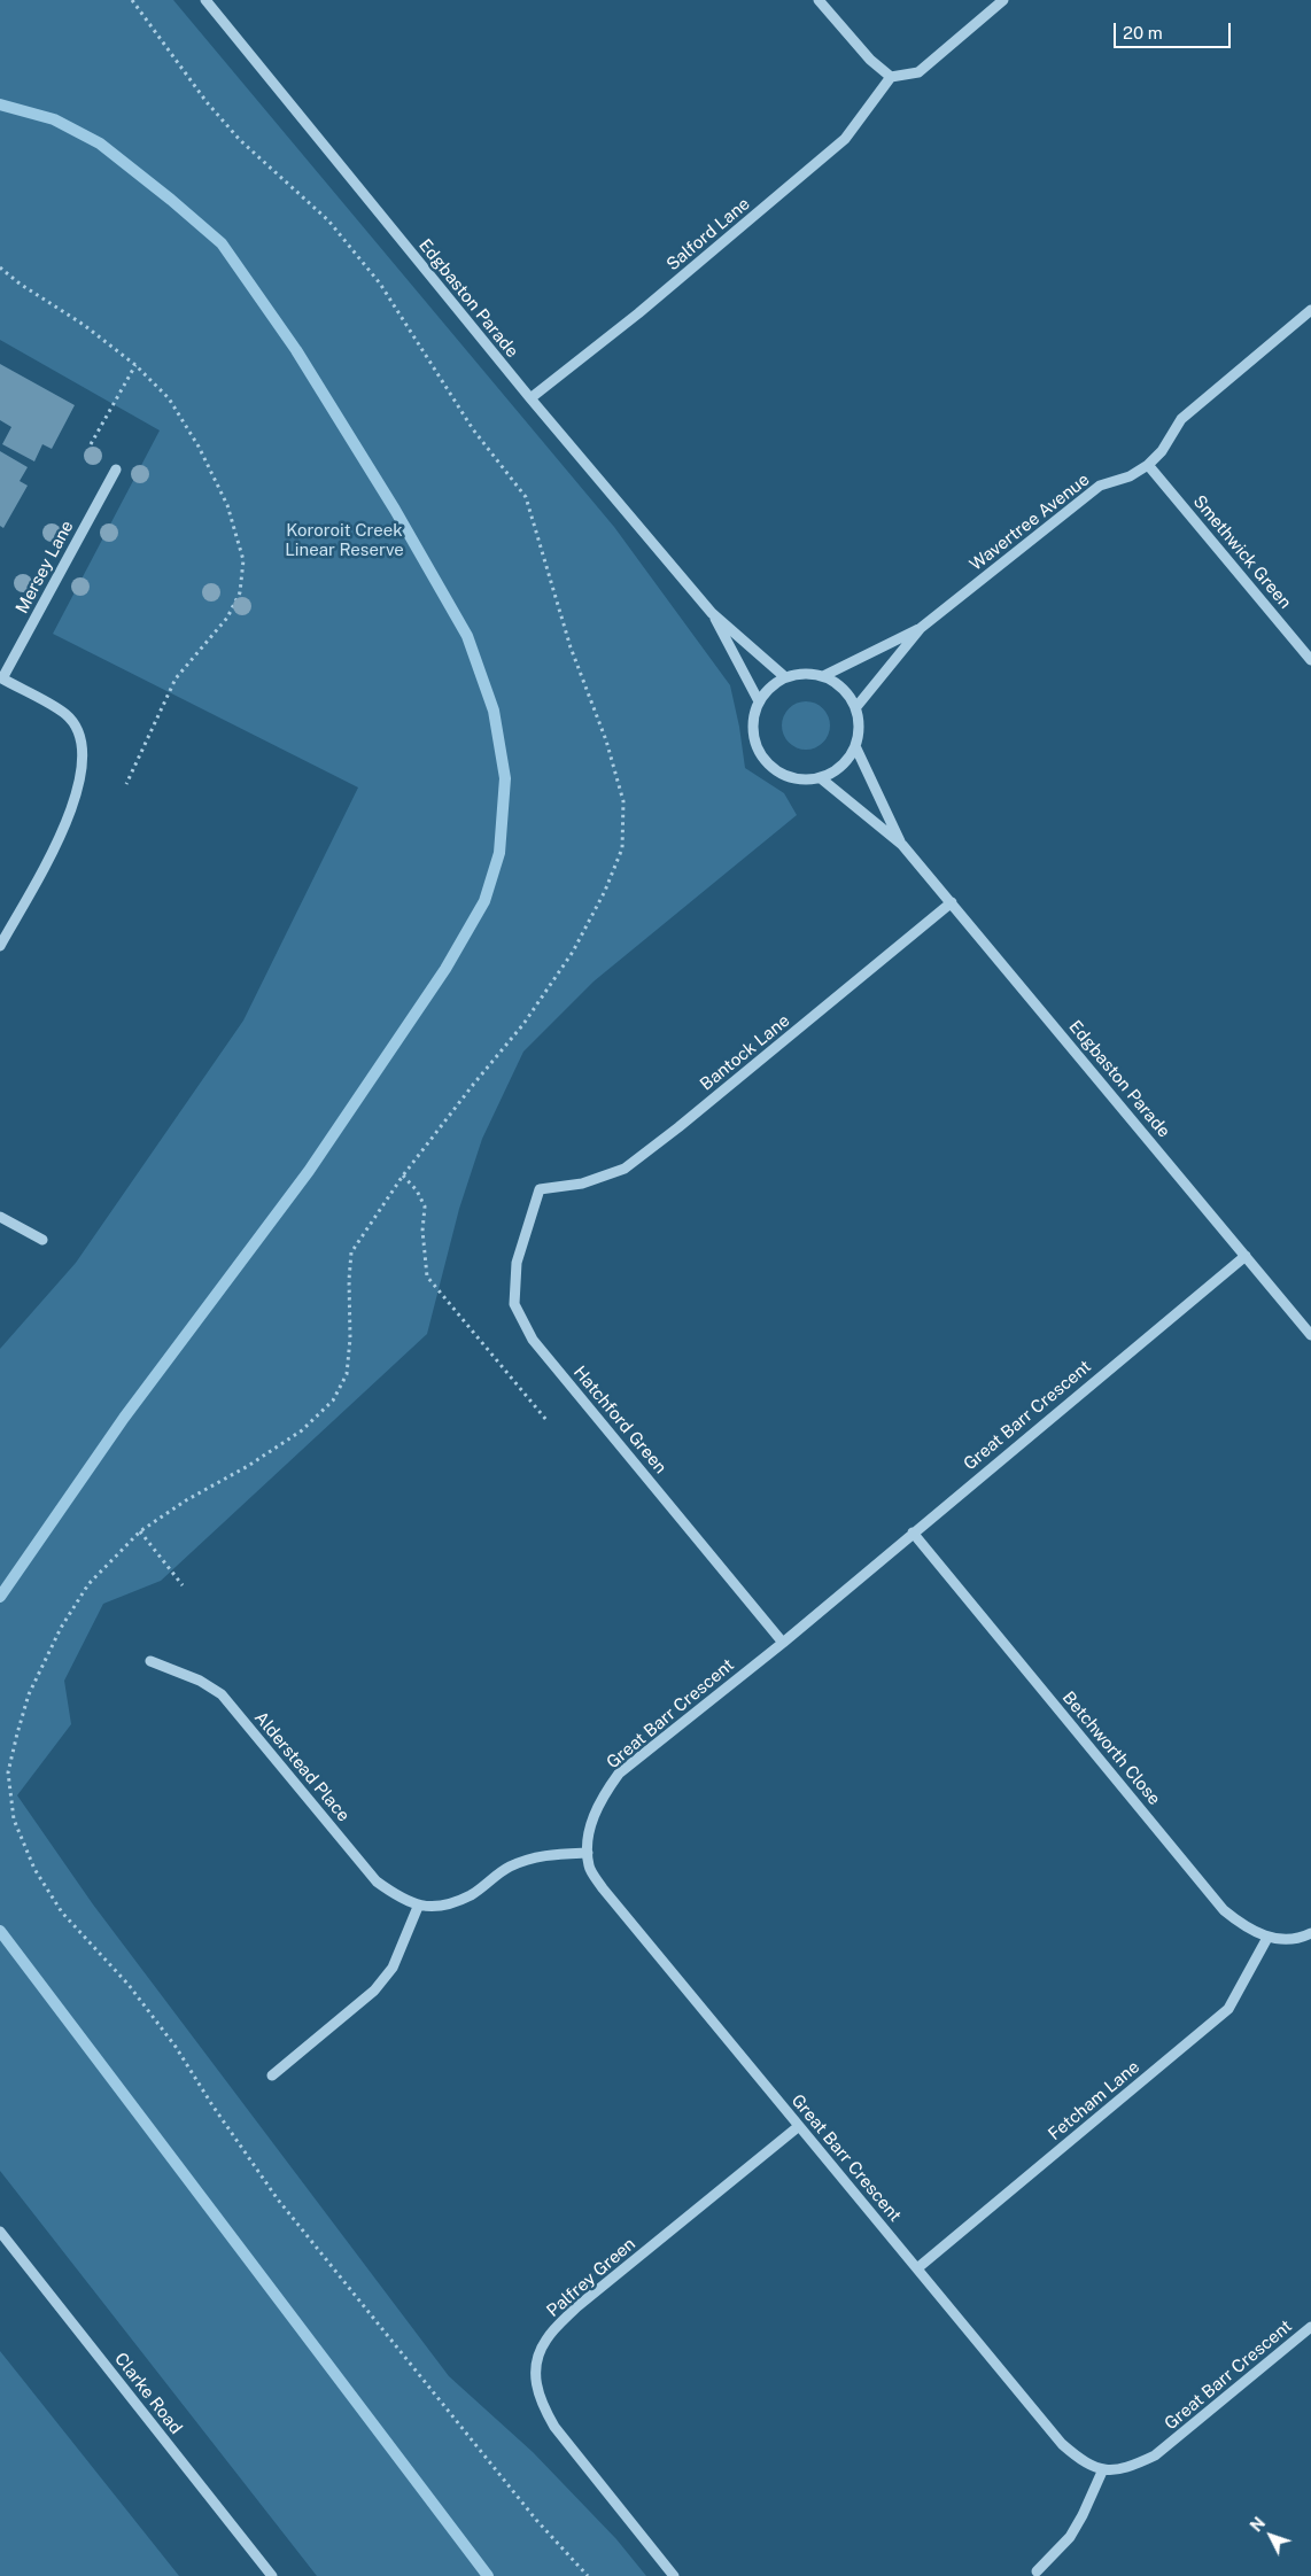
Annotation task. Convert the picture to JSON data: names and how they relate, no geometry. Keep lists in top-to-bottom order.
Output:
{
  "streets": {
    "street": [
      "Salford Lane",
      "Edgbaston Parade",
      "Wavertree Avenue",
      "Smethwick Green",
      "Mersey Lane",
      "Bantock Lane",
      "Great Barr Crescent",
      "Hatchford Green",
      "Betchworth Close",
      "Alderstead Place",
      "Fetcham Lane",
      "Palfrey Green",
      "Clarke Road"
    ]
  },
  "crossings": [
    ["Salford Lane", "Edgbaston Parade"],
    ["Edgbaston Parade", "Wavertree Avenue"],
    ["Edgbaston Parade", "Bantock Lane"],
    ["Edgbaston Parade", "Great Barr Crescent"],
    ["Wavertree Avenue", "Smethwick Green"],
    ["Bantock Lane", "Hatchford Green"],
    ["Great Barr Crescent", "Hatchford Green"],
    ["Great Barr Crescent", "Betchworth Close"],
    ["Great Barr Crescent", "Fetcham Lane"],
    ["Great Barr Crescent", "Palfrey Green"],
    ["Betchworth Close", "Fetcham Lane"]
  ],
  "parks": ["Kororoit Creek Linear Reserve"],
  "scale_bar": "20 m",
  "north": "top left"
}
